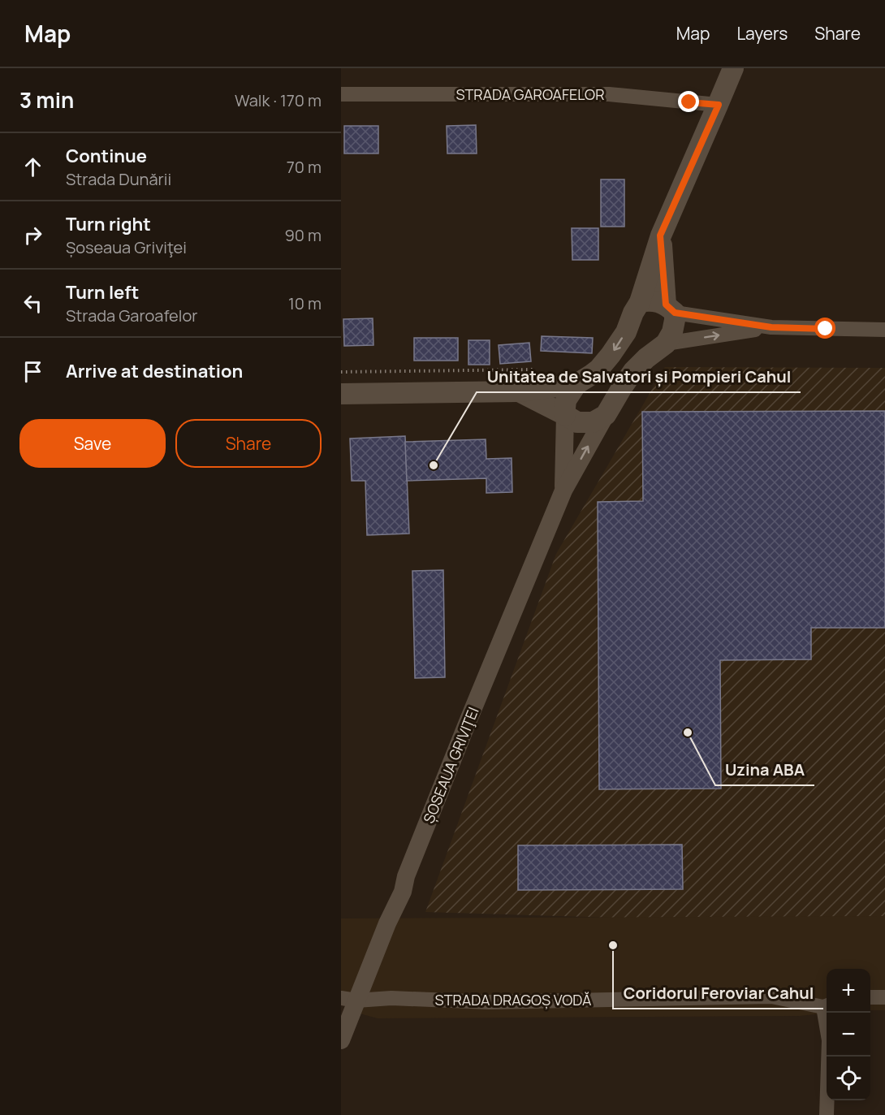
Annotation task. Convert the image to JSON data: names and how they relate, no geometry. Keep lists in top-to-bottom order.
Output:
{
  "streets": {
    "street": ["STRADA GAROAFELOR", "ȘOSEAUA GRIVIŢEI", "STRADA DRAGOȘ VODĂ"]
  },
  "crossings": [
    ["ȘOSEAUA GRIVIŢEI", "STRADA DRAGOȘ VODĂ"]
  ],
  "places": ["Unitatea de Salvatori și Pompieri Cahul", "Uzina ABA", "Coridorul Feroviar Cahul"],
  "page": {
    "header": "Map",
    "nav": ["Map", "Layers", "Share"],
    "heading": ["3 min", "Walk · 170 m"],
    "list": [
      ["Continue", "Strada Dunării", "70 m"],
      ["Turn right", "Șoseaua Griviţei", "90 m"],
      ["Turn left", "Strada Garoafelor", "10 m"],
      "Arrive at destination"
    ],
    "buttons": ["Save", "Share"],
    "map_buttons": ["+", "−"]
  }
}
